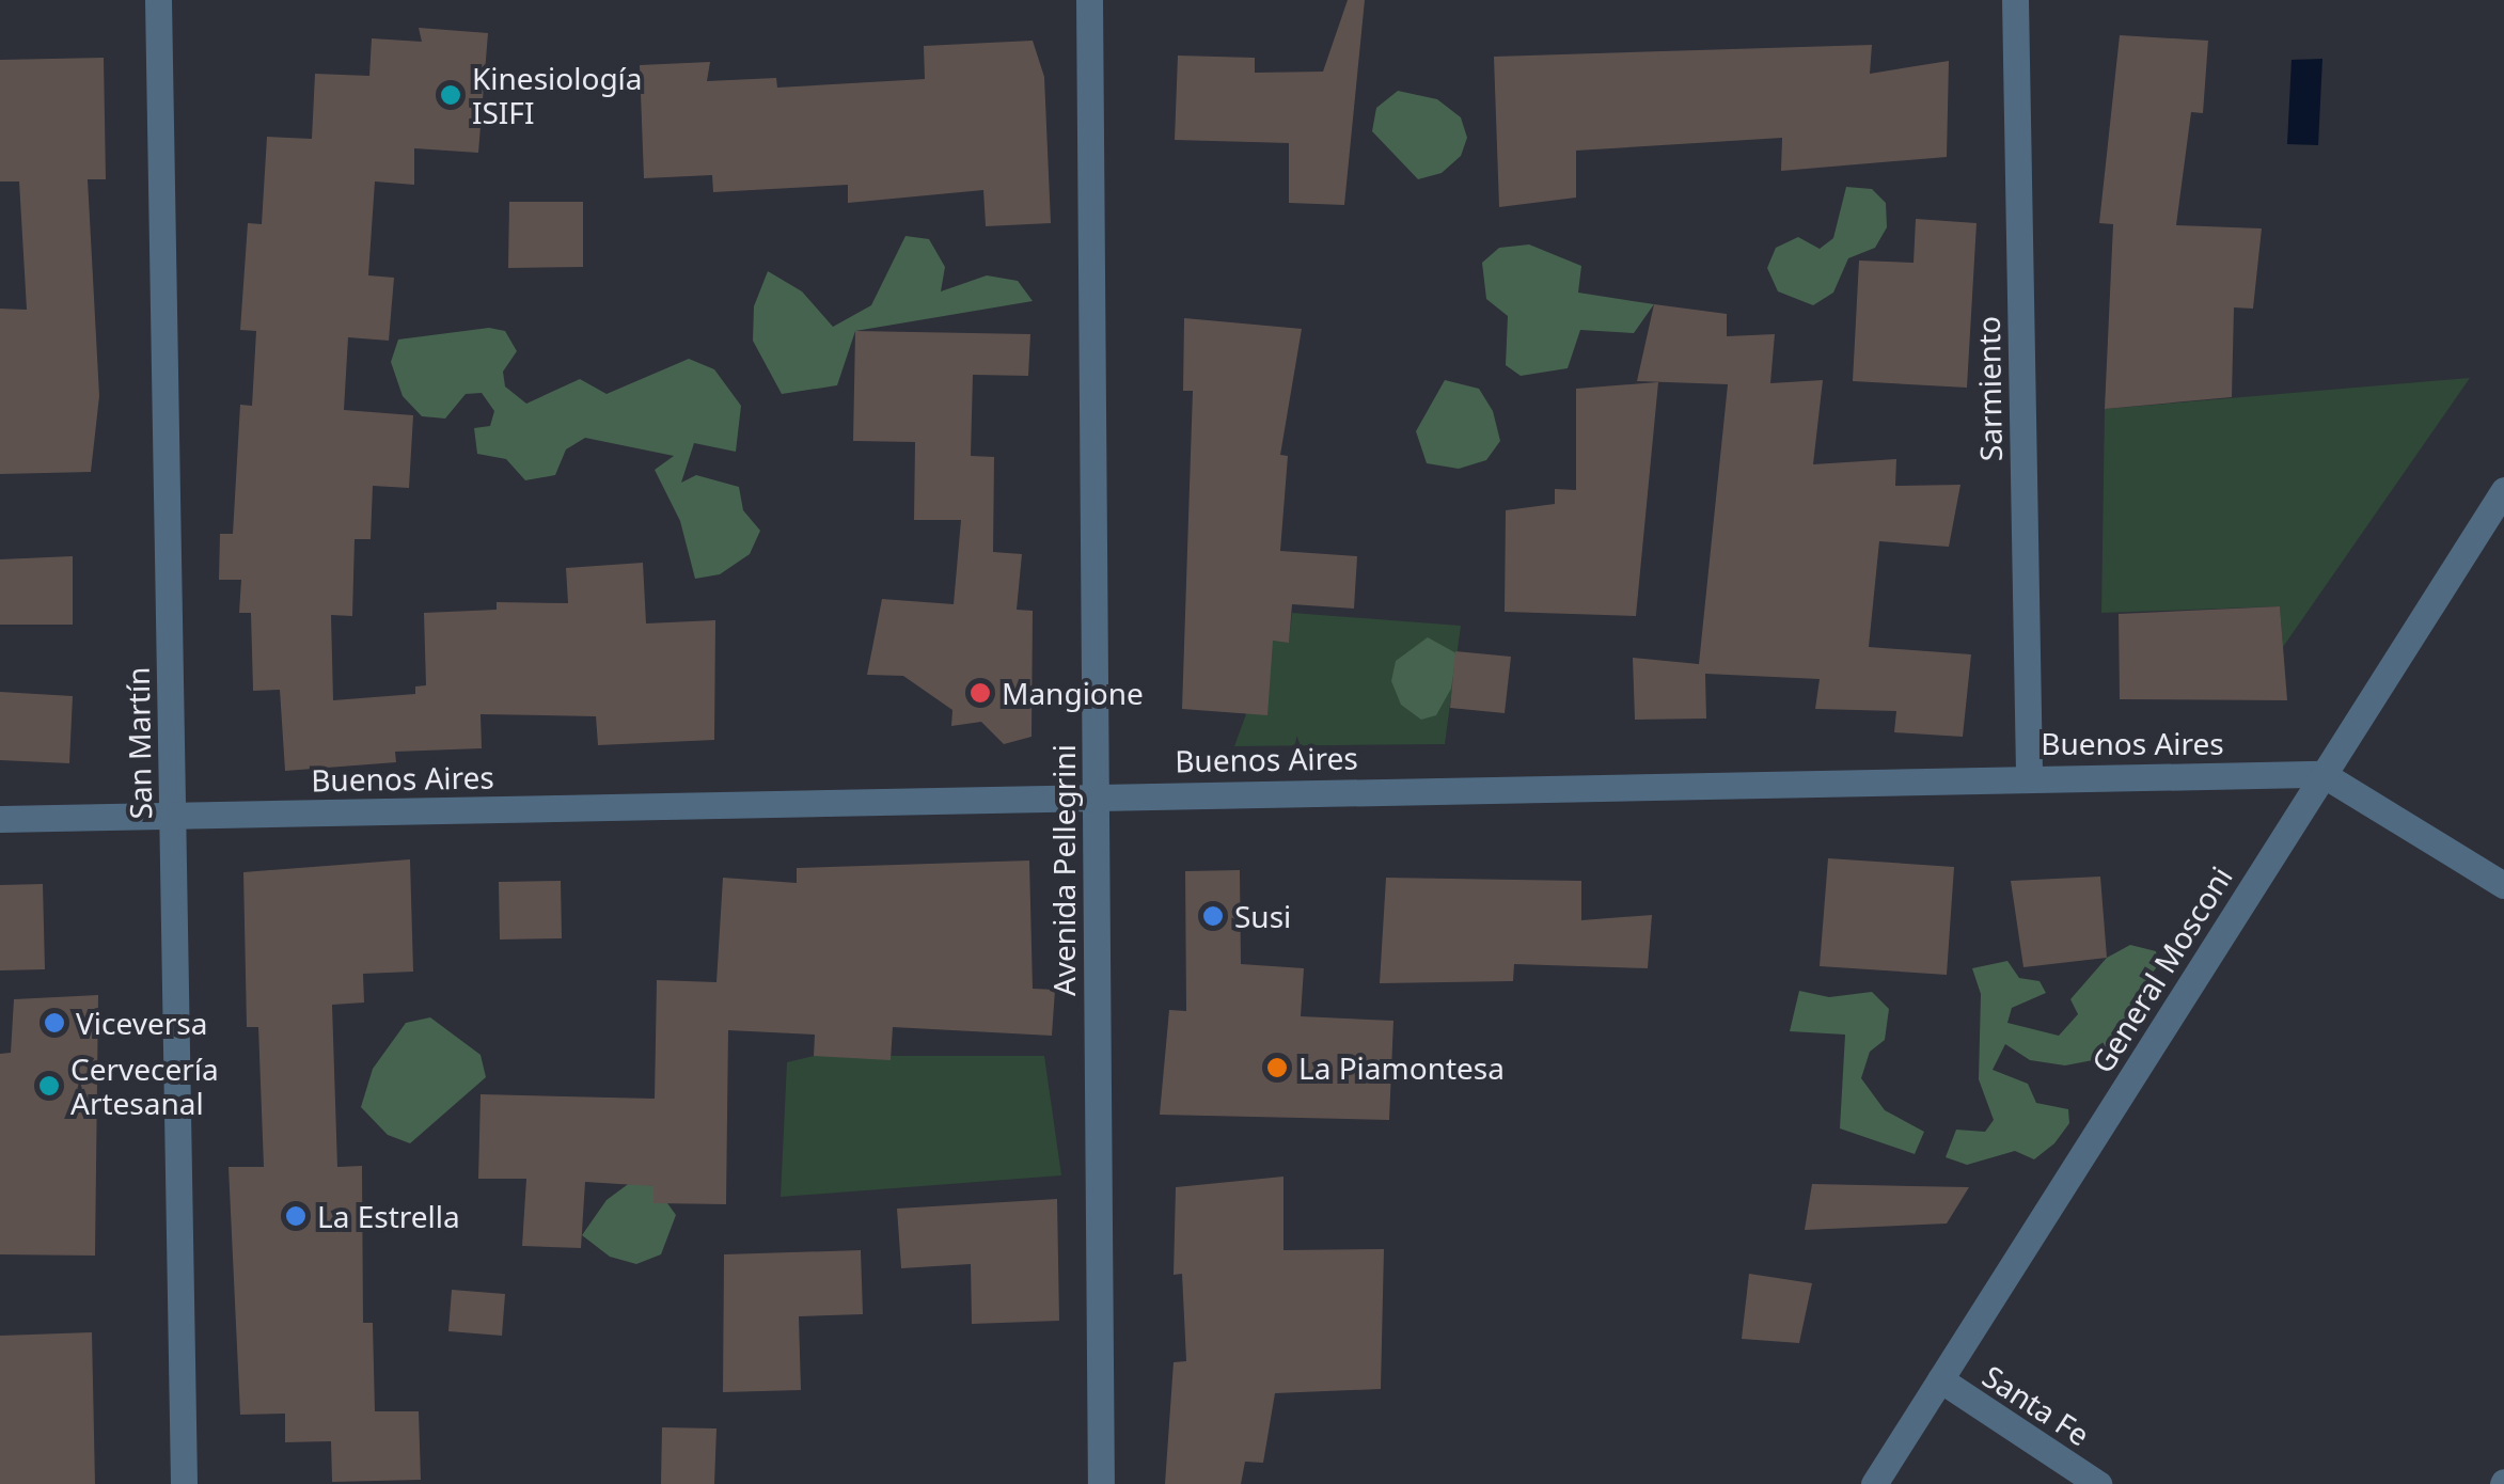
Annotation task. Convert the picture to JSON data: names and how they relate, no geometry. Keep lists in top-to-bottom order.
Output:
{
  "streets": {
    "street": [
      "Sarmiento",
      "San Martín",
      "Buenos Aires",
      "Avenida Pellegrini",
      "General Mosconi",
      "Santa Fe"
    ]
  },
  "crossings": [
    ["Sarmiento", "Buenos Aires"],
    ["San Martín", "Buenos Aires"],
    ["Buenos Aires", "Avenida Pellegrini"],
    ["Buenos Aires", "General Mosconi"],
    ["General Mosconi", "Santa Fe"]
  ],
  "places": [
    "Kinesiología ISIFI",
    "Mangione",
    "Susi",
    "Viceversa",
    "La Piamontesa",
    "Cervecería Artesanal",
    "La Estrella"
  ]
}
